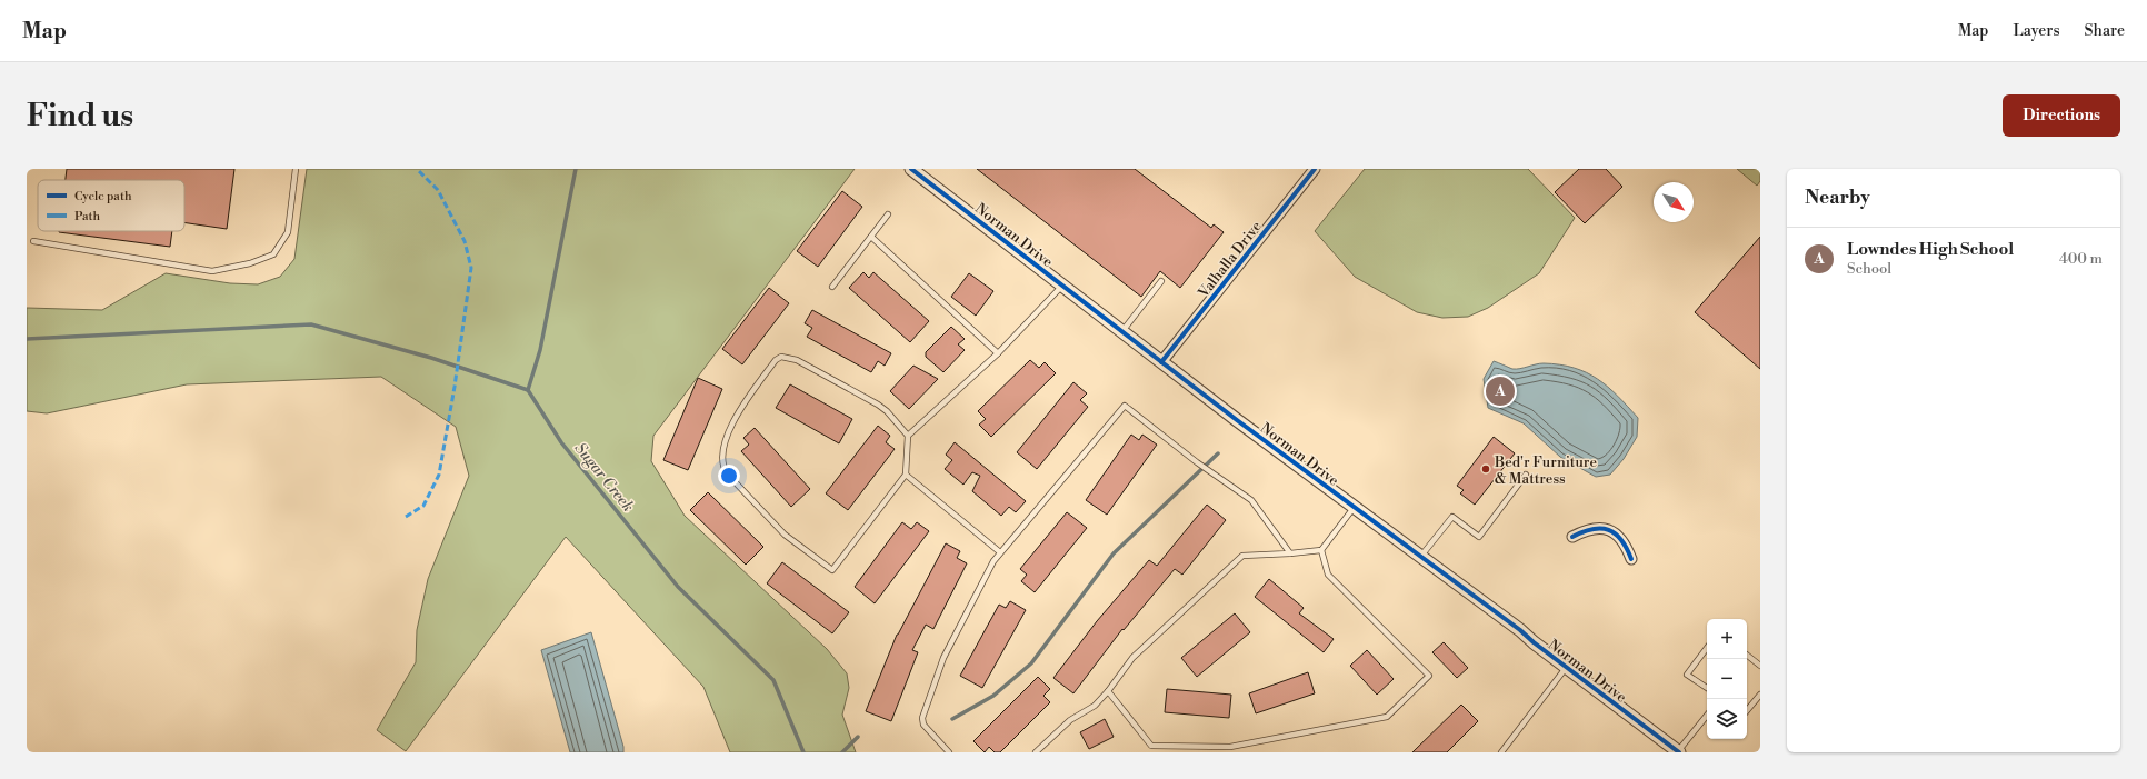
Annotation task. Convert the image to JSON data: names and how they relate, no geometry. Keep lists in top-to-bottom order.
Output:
{
  "streets": {
    "street": ["Norman Drive", "Valhalla Drive"]
  },
  "crossings": [
    ["Norman Drive", "Valhalla Drive"]
  ],
  "water": ["Sugar Creek"],
  "places": ["Bed'r Furniture & Mattress"],
  "legend": ["Cycle path", "Path"],
  "north": "bottom right",
  "page": {
    "header": "Map",
    "nav": ["Map", "Layers", "Share"],
    "buttons": "Directions",
    "title": "Find us",
    "heading": "Nearby",
    "list": [
      {
        "mark": "A",
        "name": "Lowndes High School",
        "note": "School",
        "value": "400 m"
      }
    ],
    "pins": "A",
    "map_buttons": ["+", "−"]
  }
}
